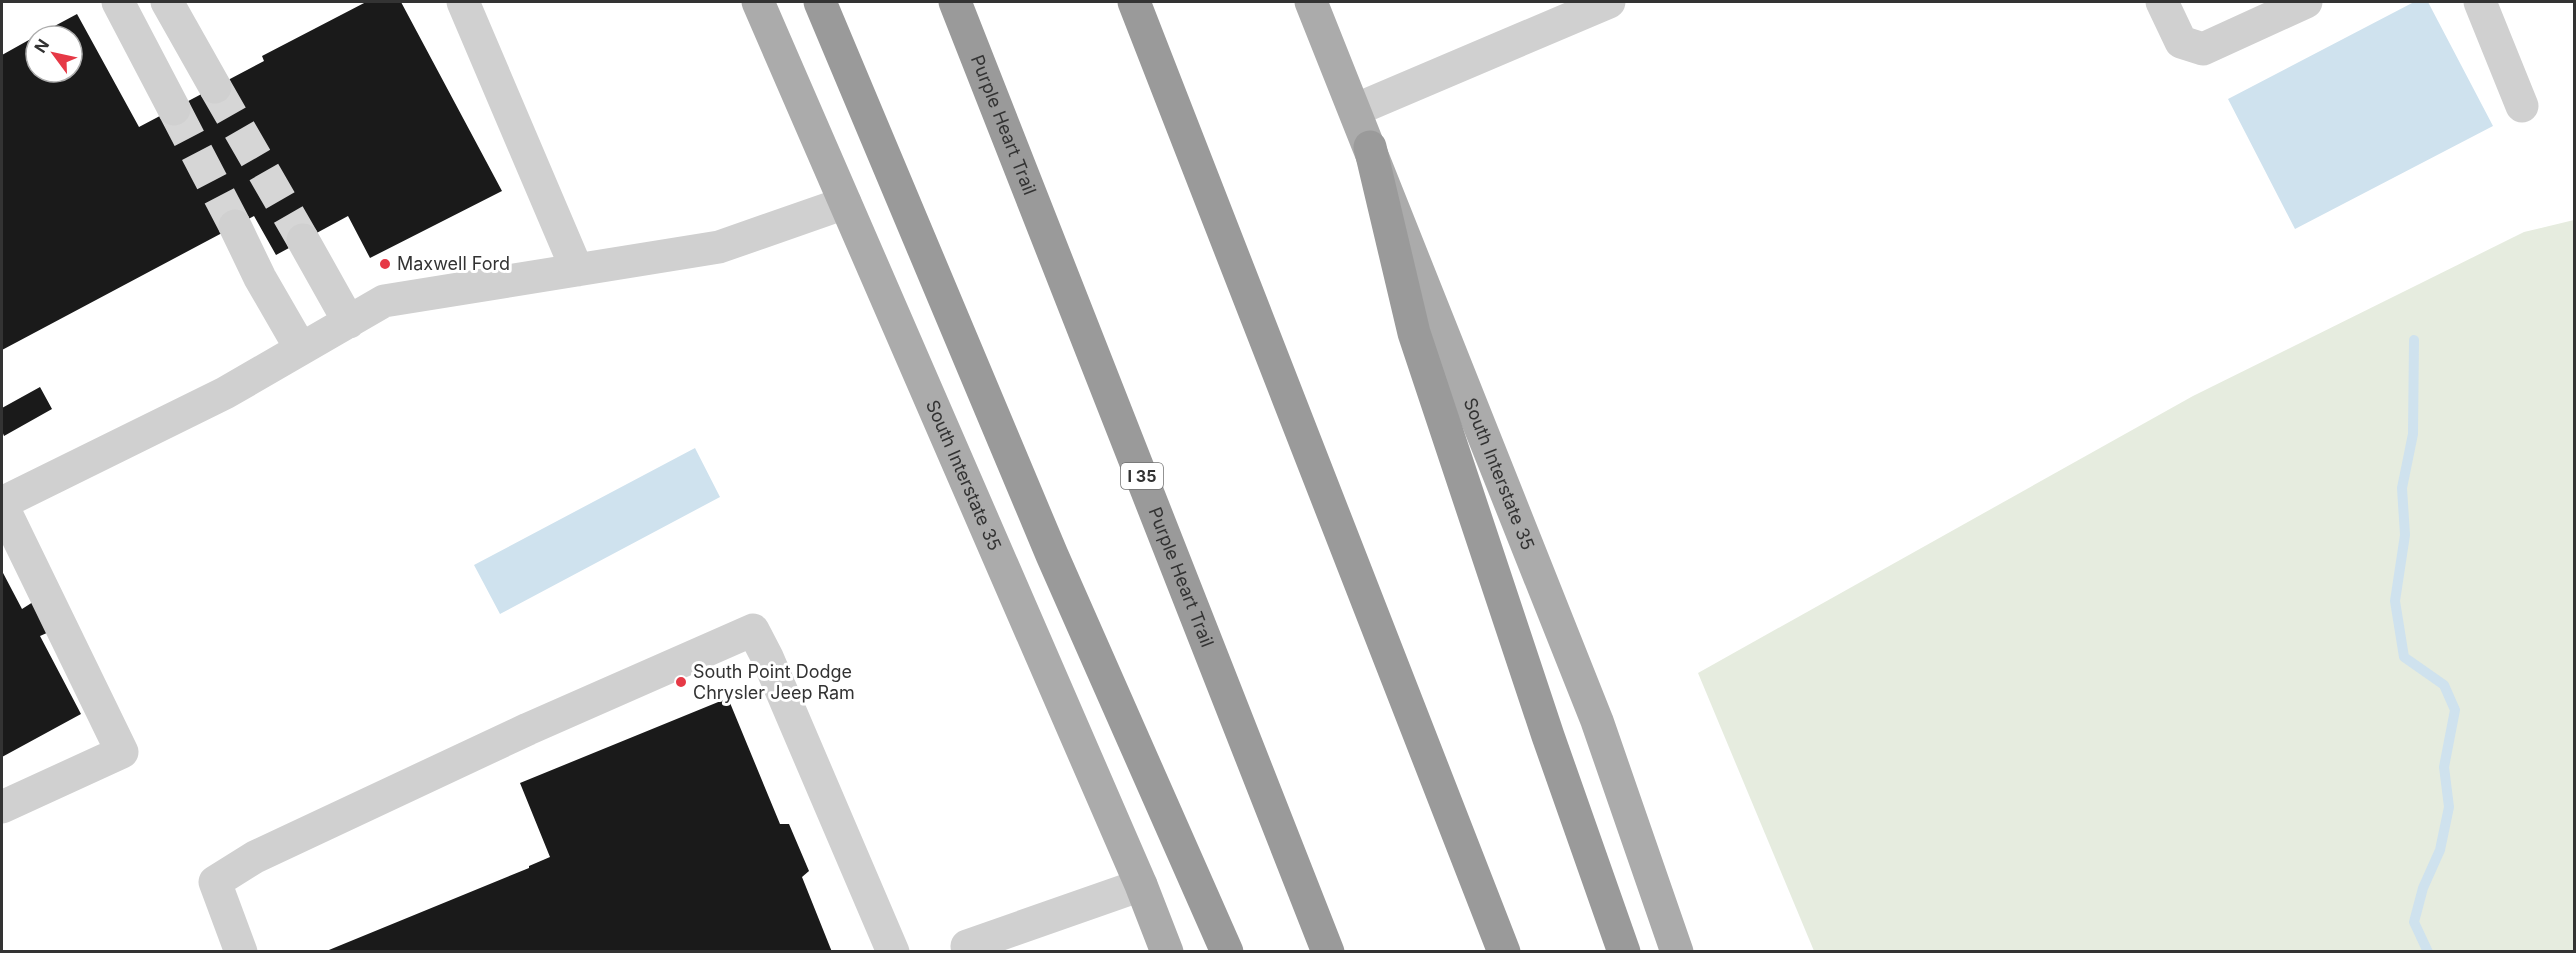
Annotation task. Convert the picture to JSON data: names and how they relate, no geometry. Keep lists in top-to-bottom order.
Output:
{
  "streets": {
    "highway": ["Purple Heart Trail", "I 35"],
    "main road": ["South Interstate 35"]
  },
  "places": ["Maxwell Ford", "South Point Dodge Chrysler Jeep Ram"],
  "north": "top left"
}
